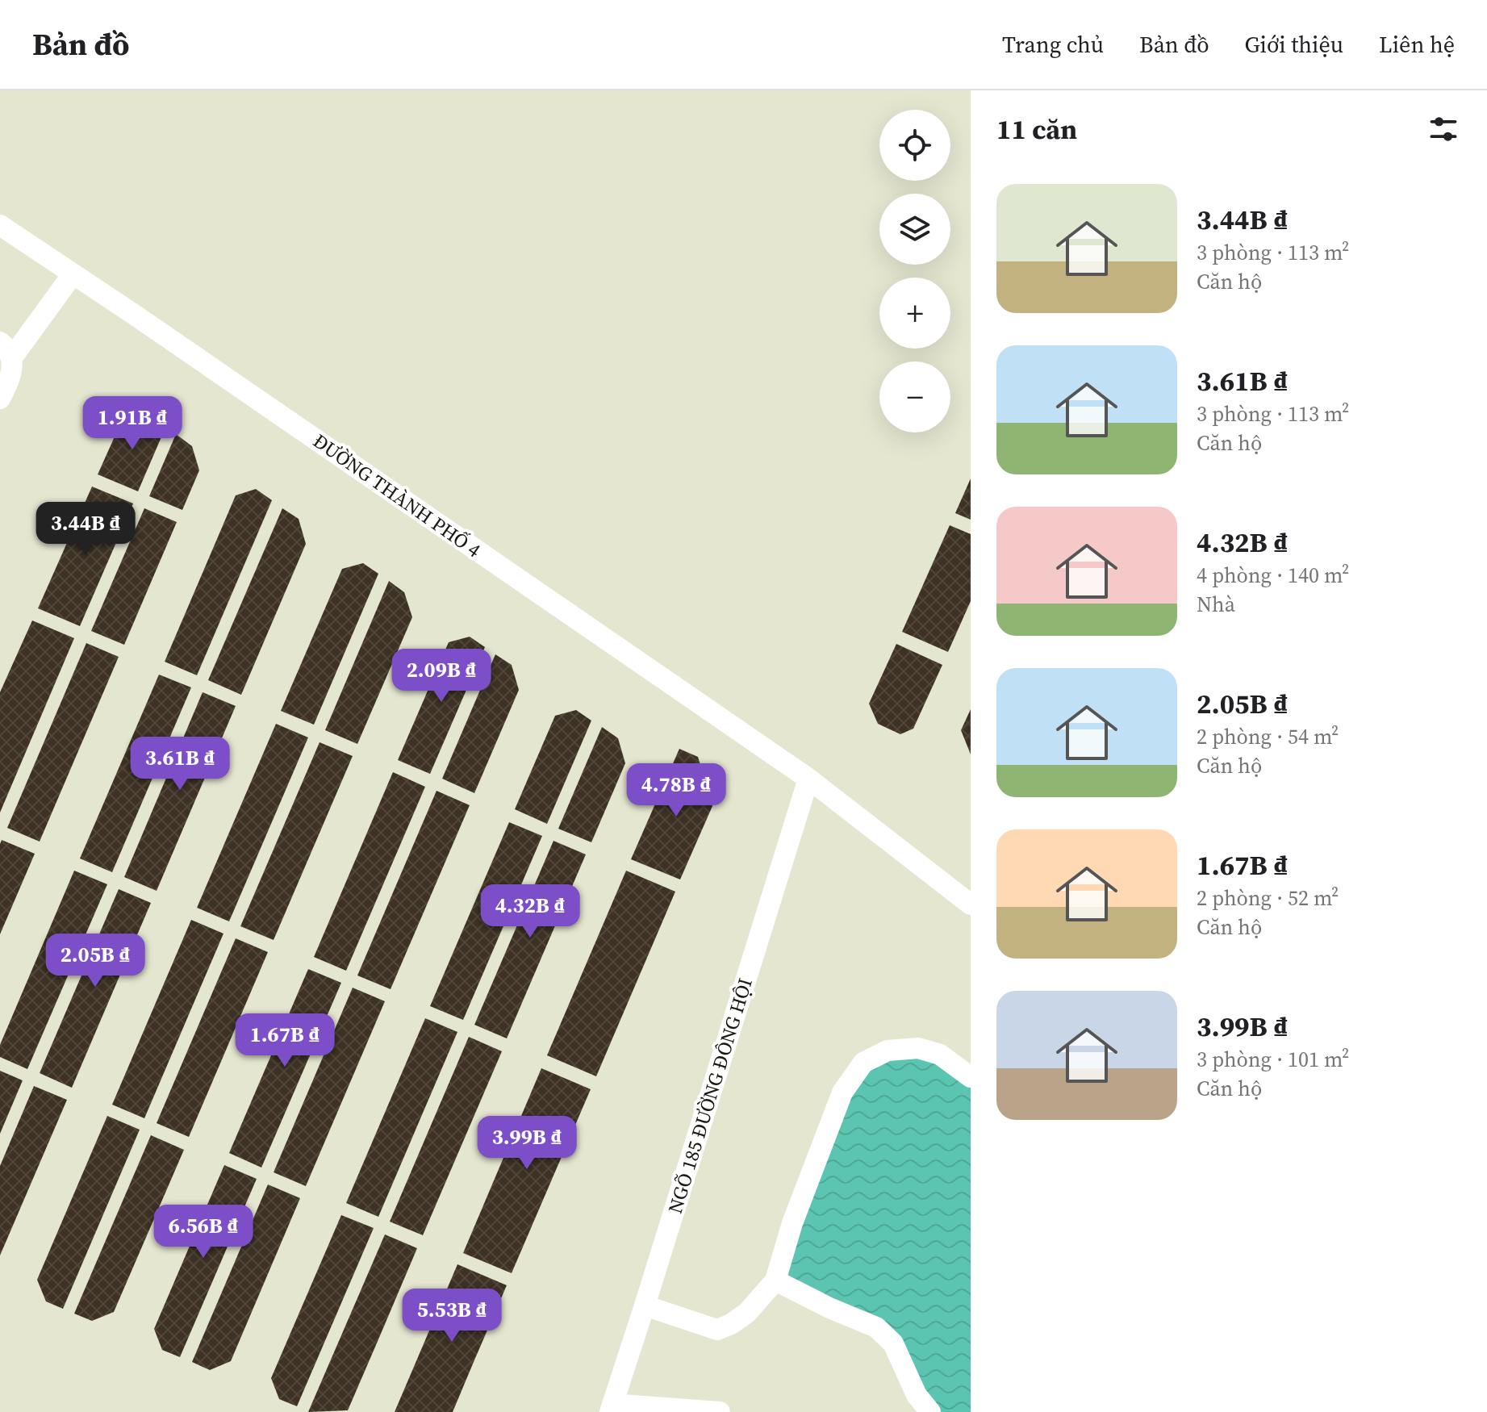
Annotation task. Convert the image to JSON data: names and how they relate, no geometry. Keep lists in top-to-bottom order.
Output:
{
  "streets": {
    "street": ["ĐƯỜNG THÀNH PHỐ 4", "NGÕ 185 ĐƯỜNG ĐÔNG HỘI"]
  },
  "crossings": [
    ["ĐƯỜNG THÀNH PHỐ 4", "NGÕ 185 ĐƯỜNG ĐÔNG HỘI"]
  ],
  "page": {
    "header": "Bản đồ",
    "nav": [
      "Trang chủ",
      "Bản đồ",
      "Giới thiệu",
      "Liên hệ"
    ],
    "heading": "11 căn",
    "map_buttons": ["+", "−"],
    "list": [
      {
        "name": "3.44B ₫",
        "note": "3 phòng · 113 m² · Căn hộ"
      },
      {
        "name": "3.61B ₫",
        "note": "3 phòng · 113 m² · Căn hộ"
      },
      {
        "name": "4.32B ₫",
        "note": "4 phòng · 140 m² · Nhà"
      },
      {
        "name": "2.05B ₫",
        "note": "2 phòng · 54 m² · Căn hộ"
      },
      {
        "name": "1.67B ₫",
        "note": "2 phòng · 52 m² · Căn hộ"
      },
      {
        "name": "3.99B ₫",
        "note": "3 phòng · 101 m² · Căn hộ"
      }
    ],
    "price": [
      "1.91B ₫",
      "3.44B ₫",
      "2.09B ₫",
      "3.61B ₫",
      "4.78B ₫",
      "4.32B ₫",
      "2.05B ₫",
      "1.67B ₫",
      "3.99B ₫",
      "6.56B ₫",
      "5.53B ₫"
    ]
  }
}
